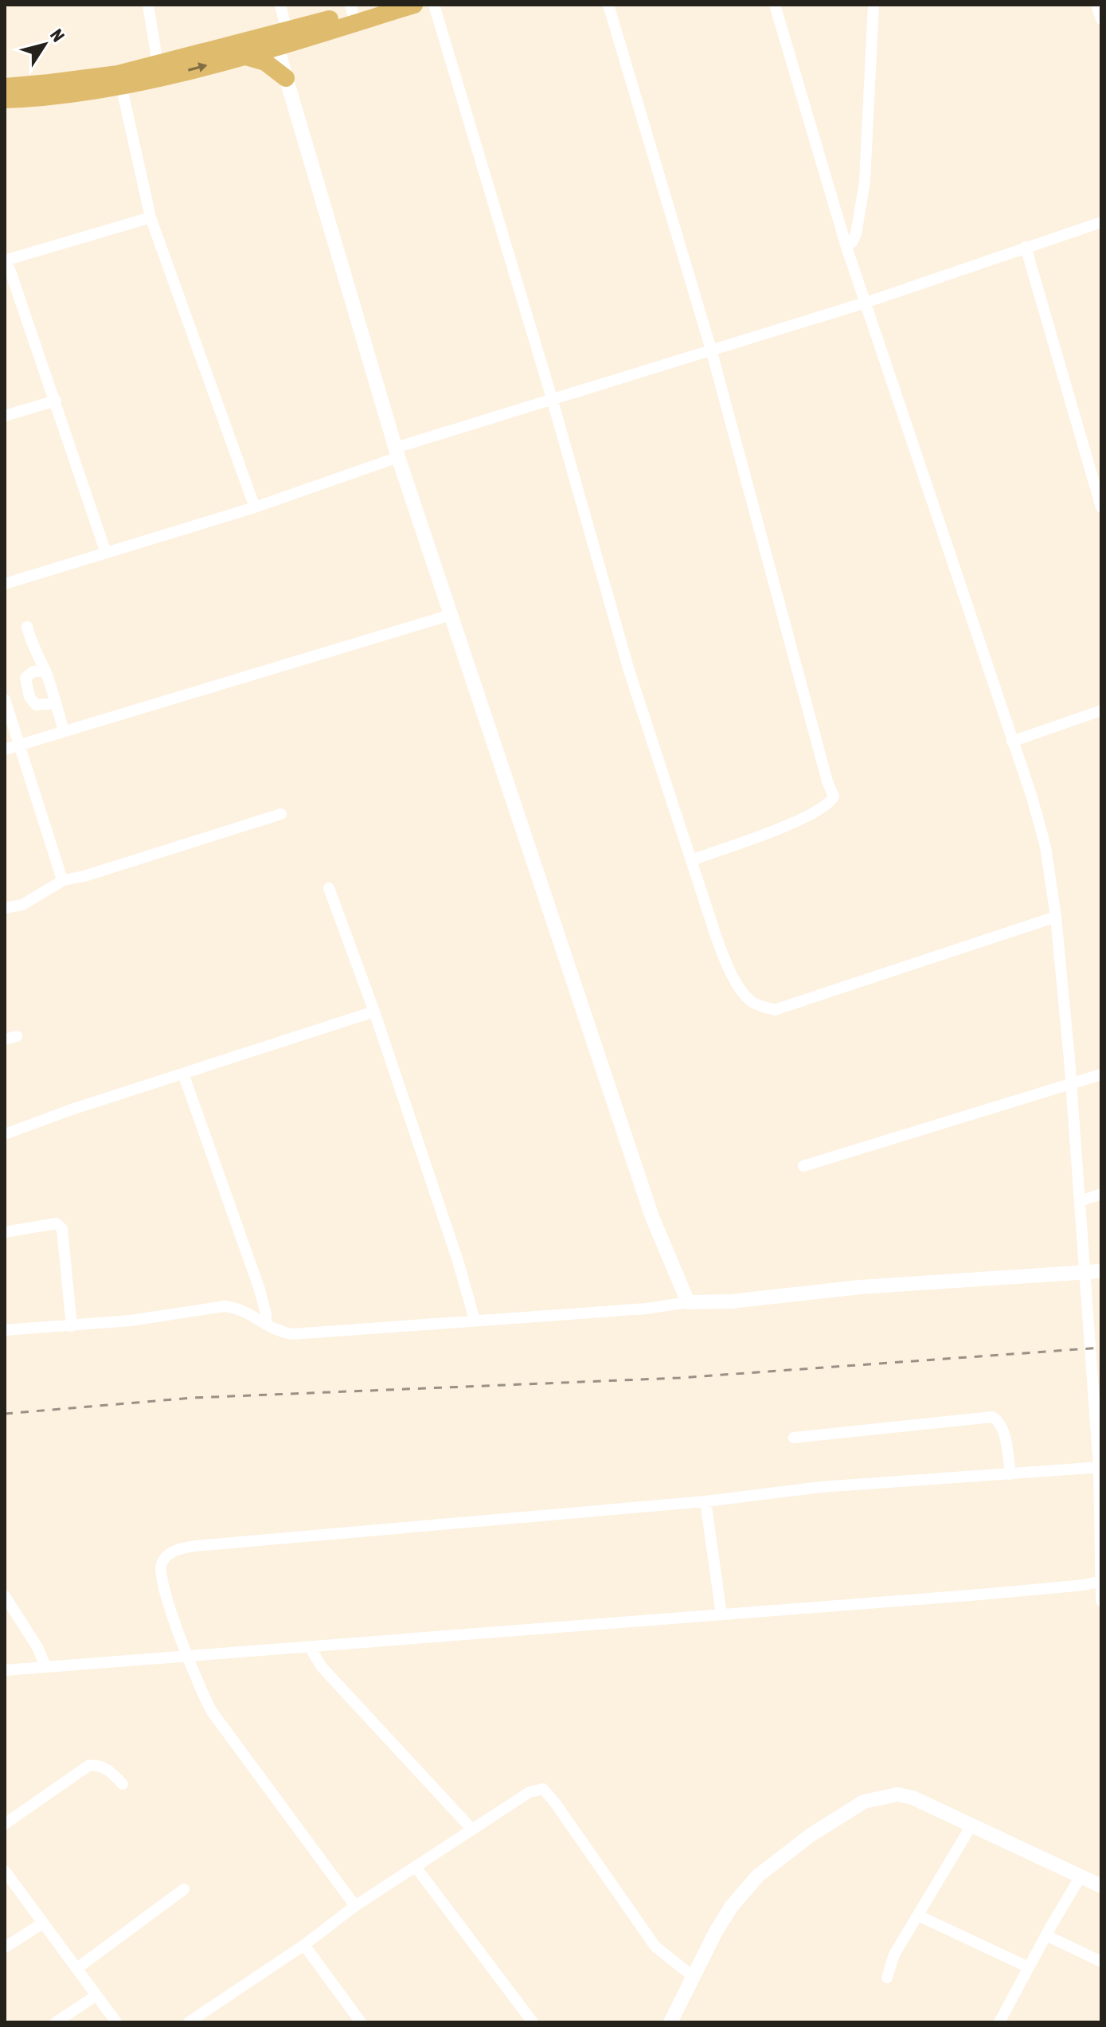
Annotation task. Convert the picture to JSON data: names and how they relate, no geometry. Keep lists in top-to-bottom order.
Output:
{
  "north": "top right"
}
